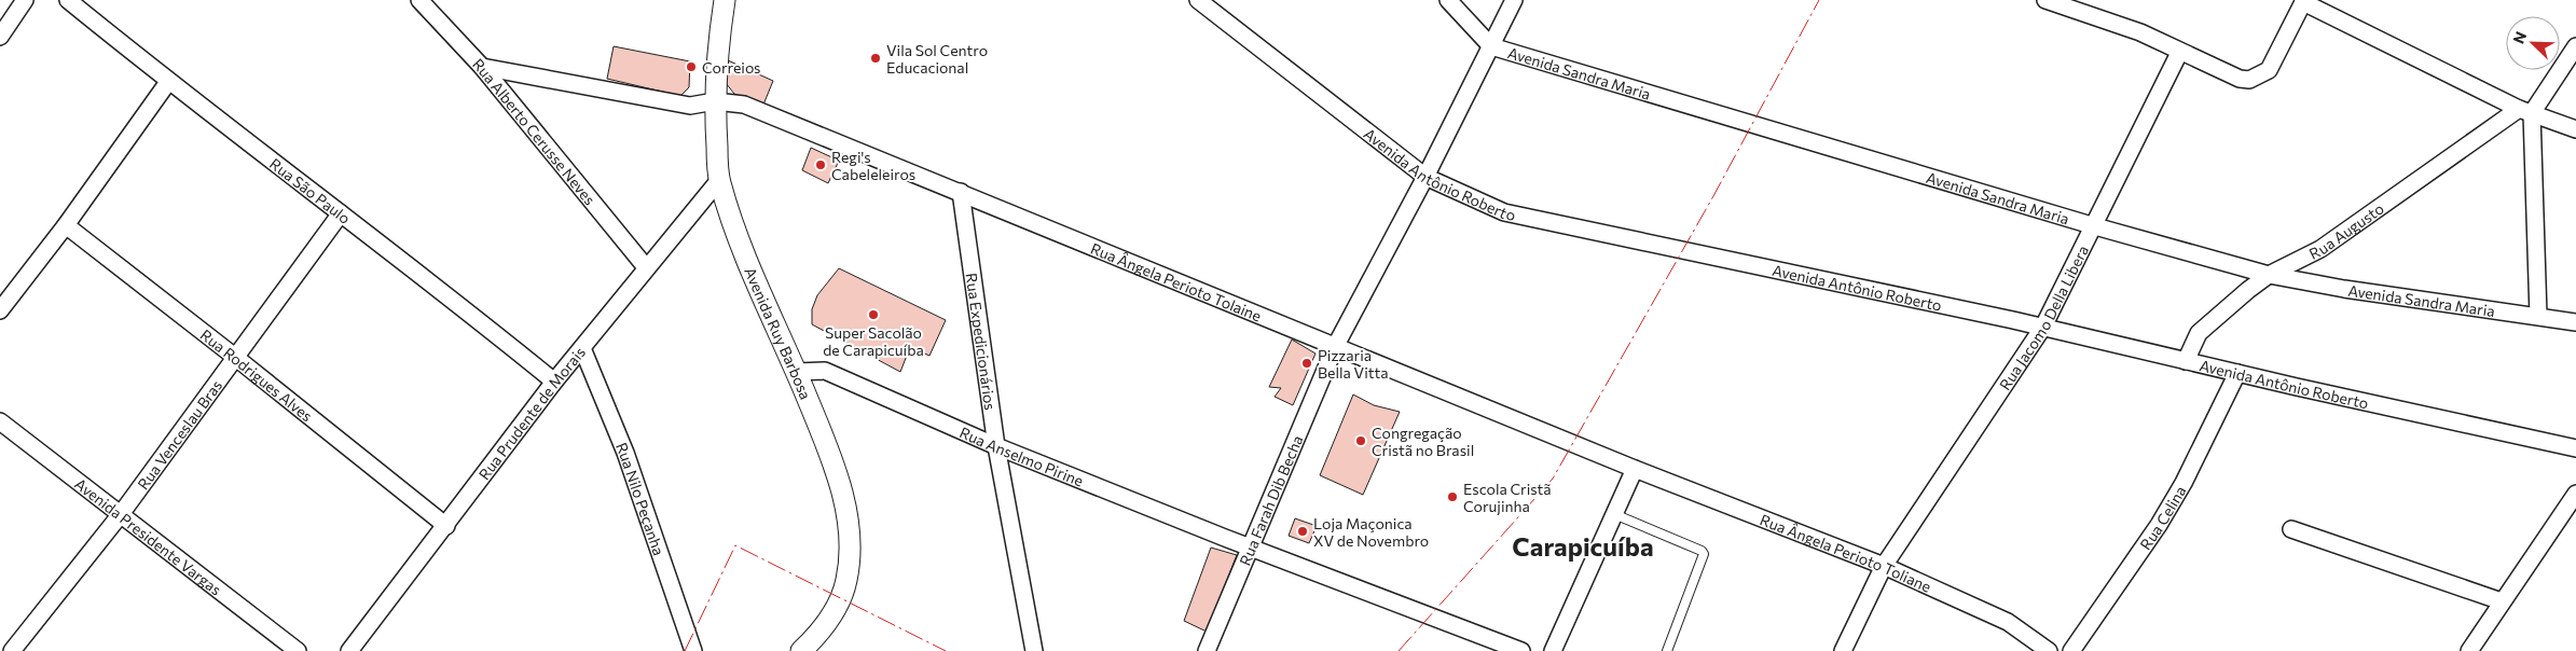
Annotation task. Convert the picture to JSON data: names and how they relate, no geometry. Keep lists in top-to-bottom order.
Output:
{
  "streets": {
    "street": [
      "Avenida Sandra Maria",
      "Rua Alberto Cerusse Neves",
      "Avenida Antônio Roberto",
      "Rua São Paulo",
      "Rua Augusto",
      "Rua Ângela Perioto Tolaine",
      "Rua Jacomo Della Libera",
      "Avenida Ruy Barbosa",
      "Rua Expedicionários",
      "Rua Rodrigues Alves",
      "Rua Prudente de Morais",
      "Rua Venceslau Bras",
      "Rua Anselmo Pirine",
      "Rua Nilo Peçanha",
      "Rua Farah Dib Becha",
      "Rua Celina",
      "Avenida Presidente Vargas",
      "Rua Ângela Perioto Toliane"
    ]
  },
  "crossings": [
    ["Avenida Sandra Maria", "Rua Augusto"],
    ["Avenida Sandra Maria", "Rua Jacomo Della Libera"],
    ["Avenida Sandra Maria", "Rua Farah Dib Becha"],
    ["Rua Alberto Cerusse Neves", "Rua Ângela Perioto Tolaine"],
    ["Rua Alberto Cerusse Neves", "Rua Prudente de Morais"],
    ["Avenida Antônio Roberto", "Rua Augusto"],
    ["Avenida Antônio Roberto", "Rua Jacomo Della Libera"],
    ["Avenida Antônio Roberto", "Rua Farah Dib Becha"],
    ["Avenida Antônio Roberto", "Rua Celina"],
    ["Rua São Paulo", "Rua Prudente de Morais"],
    ["Rua São Paulo", "Rua Venceslau Bras"],
    ["Rua Ângela Perioto Tolaine", "Avenida Ruy Barbosa"],
    ["Rua Ângela Perioto Tolaine", "Rua Expedicionários"],
    ["Rua Ângela Perioto Tolaine", "Rua Farah Dib Becha"],
    ["Rua Ângela Perioto Tolaine", "Rua Ângela Perioto Toliane"],
    ["Rua Jacomo Della Libera", "Rua Ângela Perioto Toliane"],
    ["Avenida Ruy Barbosa", "Rua Prudente de Morais"],
    ["Avenida Ruy Barbosa", "Rua Anselmo Pirine"],
    ["Rua Expedicionários", "Rua Anselmo Pirine"],
    ["Rua Rodrigues Alves", "Rua Prudente de Morais"],
    ["Rua Rodrigues Alves", "Rua Venceslau Bras"],
    ["Rua Prudente de Morais", "Rua Nilo Peçanha"],
    ["Rua Venceslau Bras", "Avenida Presidente Vargas"],
    ["Rua Anselmo Pirine", "Rua Farah Dib Becha"]
  ],
  "districts": ["Carapicuíba"],
  "places": [
    "Vila Sol Centro Educacional",
    "Correios",
    "Regi's Cabeleleiros",
    "Super Sacolão de Carapicuíba",
    "Pizzaria Bella Vitta",
    "Congregação Cristã no Brasil",
    "Escola Cristã Corujinha",
    "Loja Maçonica XV de Novembro"
  ],
  "north": "top left"
}
